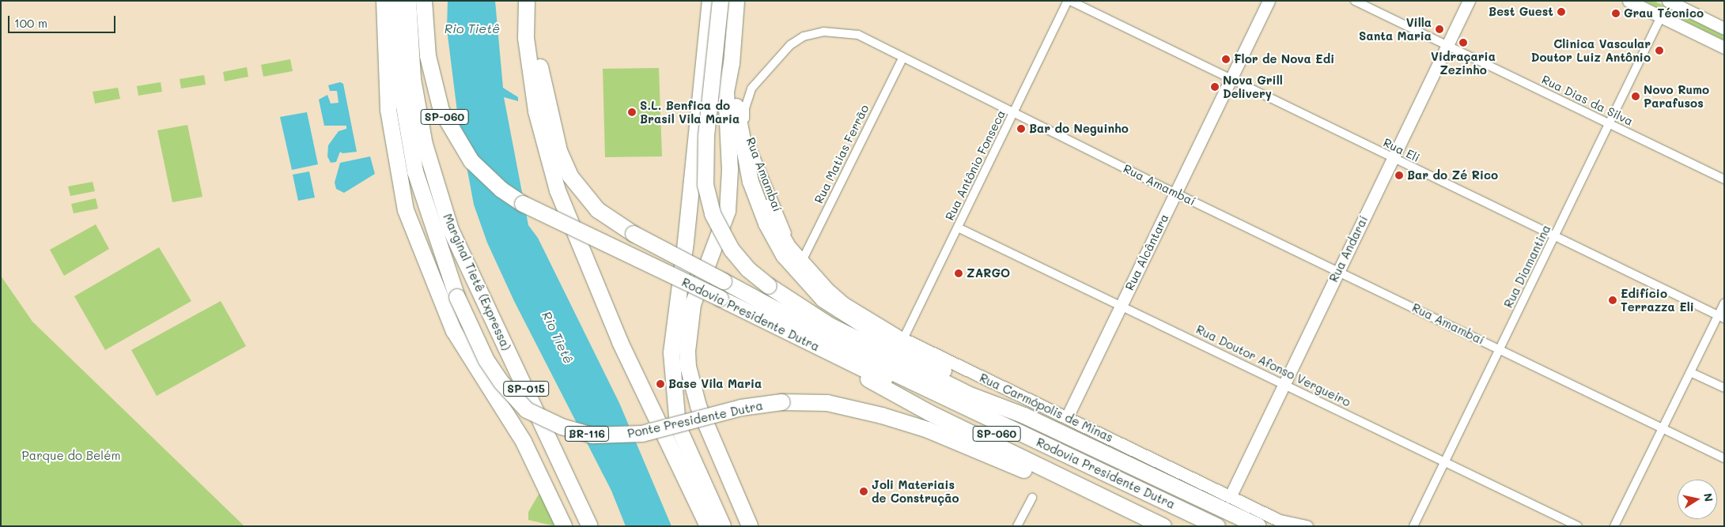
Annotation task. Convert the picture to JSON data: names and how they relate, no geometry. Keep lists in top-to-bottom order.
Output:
{
  "streets": {
    "highway": [
      "SP-060",
      "Marginal Tietê (Expressa)",
      "Rodovia Presidente Dutra",
      "SP-015",
      "Ponte Presidente Dutra",
      "BR-116"
    ],
    "street": [
      "Rua Dias da Silva",
      "Rua Eli",
      "Rua Matias Ferrão",
      "Rua Antônio Fonseca",
      "Rua Amambaí",
      "Rua Andaraí",
      "Rua Alcântara",
      "Rua Diamantina",
      "Rua Doutor Afonso Vergueiro",
      "Rua Carmópolis de Minas"
    ]
  },
  "crossings": [
    ["Rua Dias da Silva", "Rua Andaraí"],
    ["Rua Dias da Silva", "Rua Diamantina"],
    ["Rua Eli", "Rua Antônio Fonseca"],
    ["Rua Eli", "Rua Andaraí"],
    ["Rua Eli", "Rua Alcântara"],
    ["Rua Eli", "Rua Diamantina"],
    ["Rua Matias Ferrão", "Rua Amambaí"],
    ["Rua Matias Ferrão", "Rua Carmópolis de Minas"],
    ["Rua Antônio Fonseca", "Rua Amambaí"],
    ["Rua Antônio Fonseca", "Rua Doutor Afonso Vergueiro"],
    ["Rua Antônio Fonseca", "Rua Carmópolis de Minas"],
    ["Rua Amambaí", "Rua Andaraí"],
    ["Rua Amambaí", "Rua Alcântara"],
    ["Rua Amambaí", "Rua Diamantina"],
    ["Rua Amambaí", "Rua Carmópolis de Minas"],
    ["Rua Andaraí", "Rua Doutor Afonso Vergueiro"],
    ["Rua Andaraí", "Rua Carmópolis de Minas"],
    ["Rua Alcântara", "Rua Doutor Afonso Vergueiro"],
    ["Rua Alcântara", "Rua Carmópolis de Minas"],
    ["Rua Diamantina", "Rua Doutor Afonso Vergueiro"]
  ],
  "water": ["Rio Tietê"],
  "parks": ["Parque do Belém"],
  "places": [
    "Best Guest",
    "Grau Técnico",
    "Villa Santa Maria",
    "Vidraçaria Zezinho",
    "Clinica Vascular Doutor Luiz Antônio",
    "Flor de Nova Edi",
    "Nova Grill Delivery",
    "Novo Rumo Parafusos",
    "S.L. Benfica do Brasil Vila Maria",
    "Bar do Neguinho",
    "Bar do Zé Rico",
    "ZARGO",
    "Edifício Terrazza Eli",
    "Base Vila Maria",
    "Joli Materiais de Construção"
  ],
  "scale_bar": "100 m",
  "north": "right"
}
